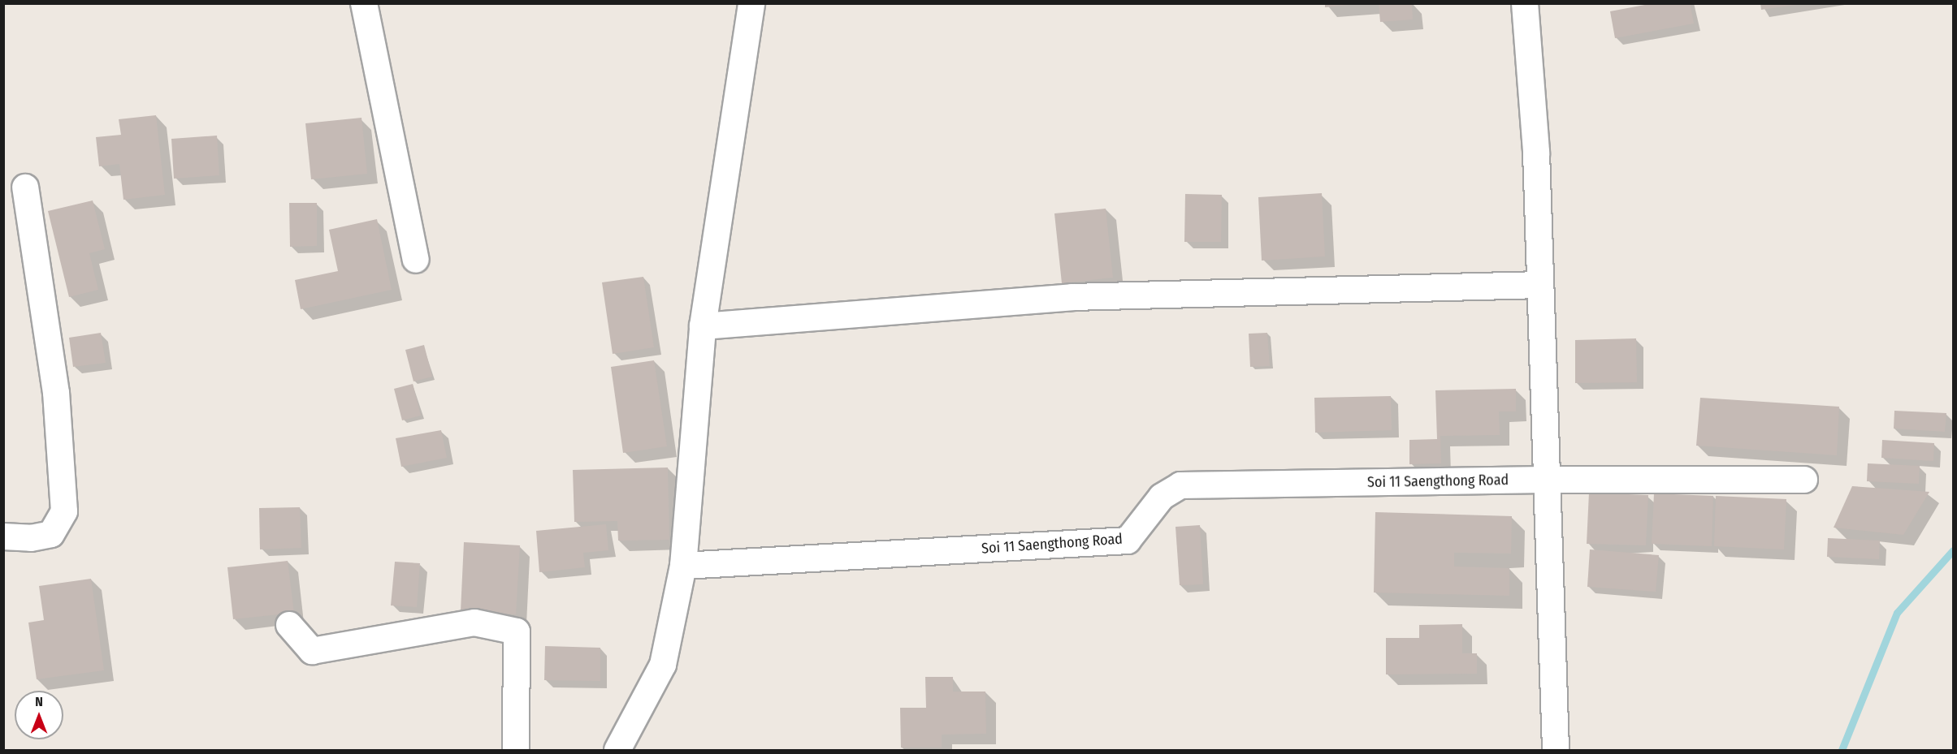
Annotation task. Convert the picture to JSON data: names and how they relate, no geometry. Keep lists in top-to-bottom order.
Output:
{
  "streets": {
    "street": ["Soi 11 Saengthong Road"]
  },
  "north": "top"
}
